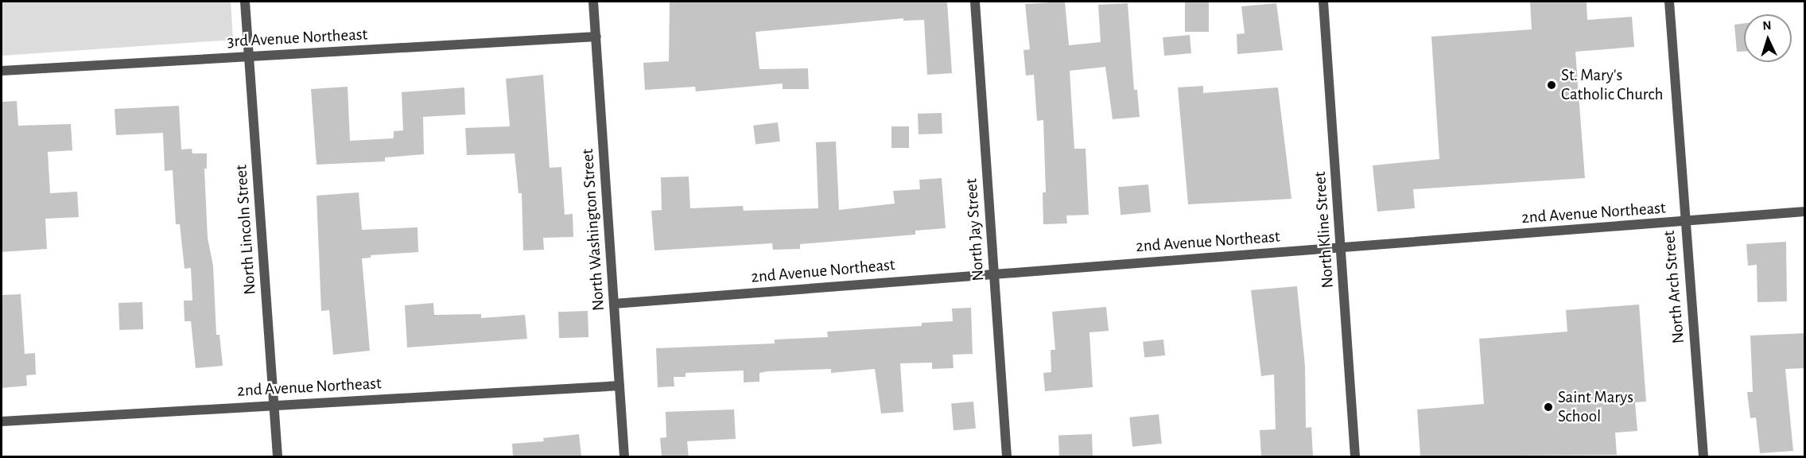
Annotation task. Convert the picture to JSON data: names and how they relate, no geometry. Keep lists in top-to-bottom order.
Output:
{
  "streets": {
    "street": [
      "3rd Avenue Northeast",
      "2nd Avenue Northeast",
      "North Lincoln Street",
      "North Washington Street",
      "North Jay Street",
      "North Kline Street",
      "North Arch Street"
    ]
  },
  "crossings": [
    ["3rd Avenue Northeast", "North Lincoln Street"],
    ["3rd Avenue Northeast", "North Washington Street"],
    ["2nd Avenue Northeast", "North Lincoln Street"],
    ["2nd Avenue Northeast", "North Washington Street"],
    ["2nd Avenue Northeast", "North Jay Street"],
    ["2nd Avenue Northeast", "North Kline Street"],
    ["2nd Avenue Northeast", "North Arch Street"]
  ],
  "places": ["St. Mary's Catholic Church", "Saint Marys School"],
  "north": "top"
}
